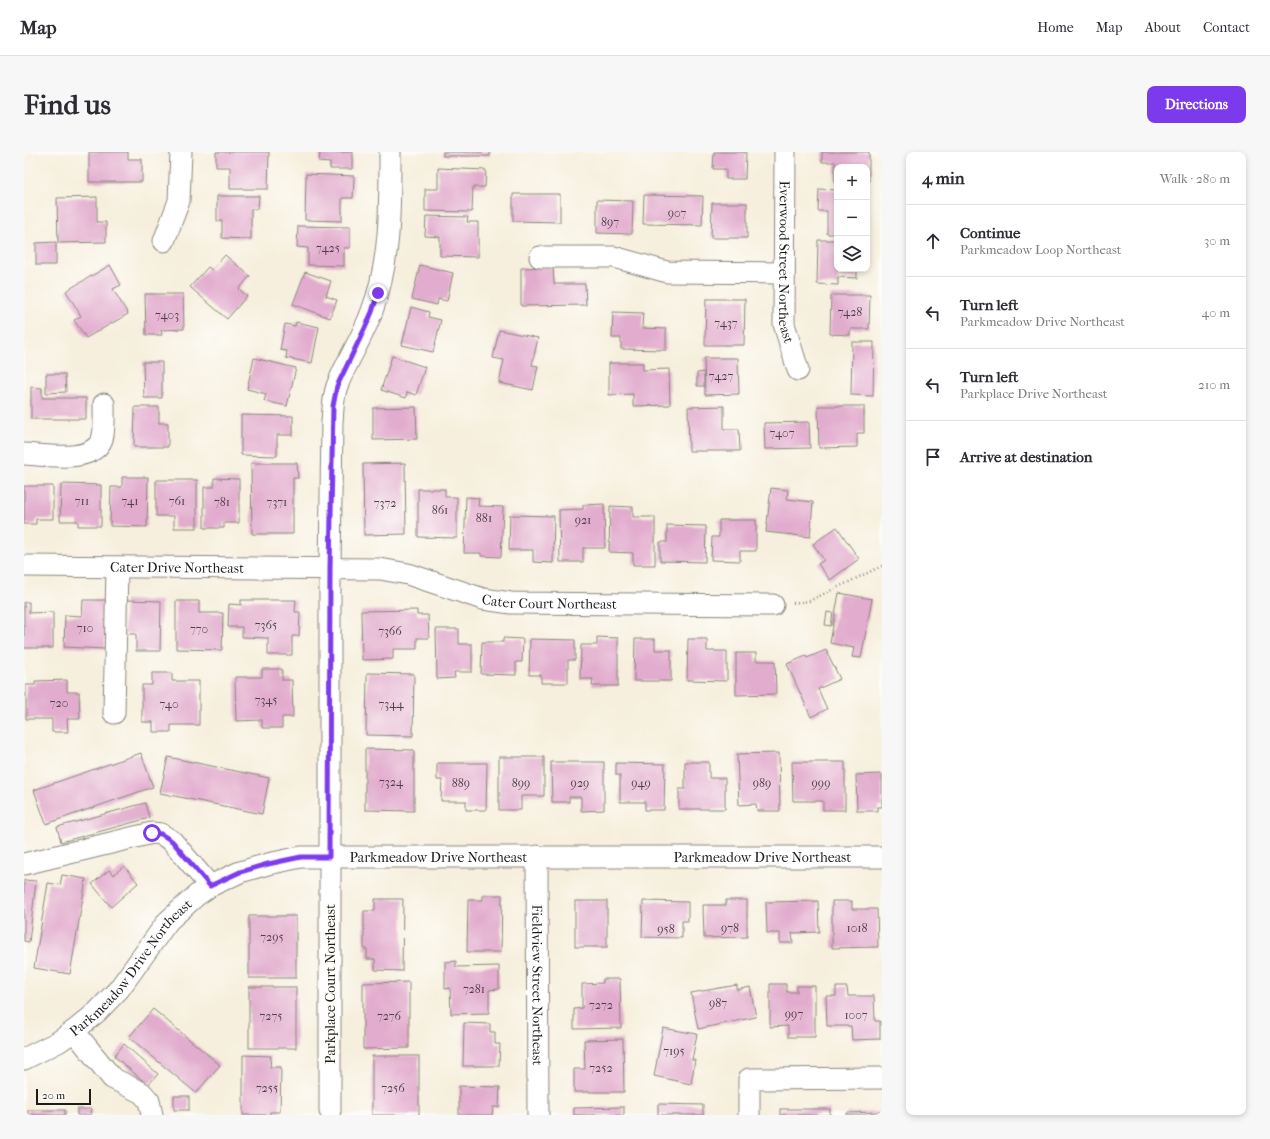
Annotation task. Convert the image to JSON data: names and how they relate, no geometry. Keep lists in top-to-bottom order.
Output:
{
  "streets": {
    "street": [
      "Everwood Street Northeast",
      "Cater Drive Northeast",
      "Cater Court Northeast",
      "Parkmeadow Drive Northeast",
      "Parkplace Court Northeast",
      "Fieldview Street Northeast"
    ]
  },
  "crossings": [
    ["Cater Drive Northeast", "Cater Court Northeast"],
    ["Cater Drive Northeast", "Parkplace Court Northeast"],
    ["Cater Court Northeast", "Parkplace Court Northeast"],
    ["Parkmeadow Drive Northeast", "Parkplace Court Northeast"],
    ["Parkmeadow Drive Northeast", "Fieldview Street Northeast"]
  ],
  "house_numbers": [
    "907",
    "897",
    "7425",
    "7428",
    "7403",
    "7437",
    "7427",
    "7407",
    "711",
    "741",
    "761",
    "781",
    "7371",
    "7372",
    "861",
    "881",
    "921",
    "7365",
    "710",
    "770",
    "7366",
    "7345",
    "720",
    "740",
    "7344",
    "7324",
    "889",
    "899",
    "929",
    "949",
    "989",
    "999",
    "978",
    "1018",
    "958",
    "7295",
    "7281",
    "987",
    "7272",
    "997",
    "1007",
    "7275",
    "7276",
    "7195",
    "7252",
    "7255",
    "7256"
  ],
  "scale_bar": "20 m",
  "page": {
    "header": "Map",
    "nav": [
      "Home",
      "Map",
      "About",
      "Contact"
    ],
    "buttons": "Directions",
    "title": "Find us",
    "heading": ["4 min", "Walk · 280 m"],
    "map_buttons": ["+", "−"],
    "list": [
      ["Continue", "Parkmeadow Loop Northeast", "30 m"],
      ["Turn left", "Parkmeadow Drive Northeast", "40 m"],
      ["Turn left", "Parkplace Drive Northeast", "210 m"],
      "Arrive at destination"
    ],
    "scale": "20 m"
  }
}
